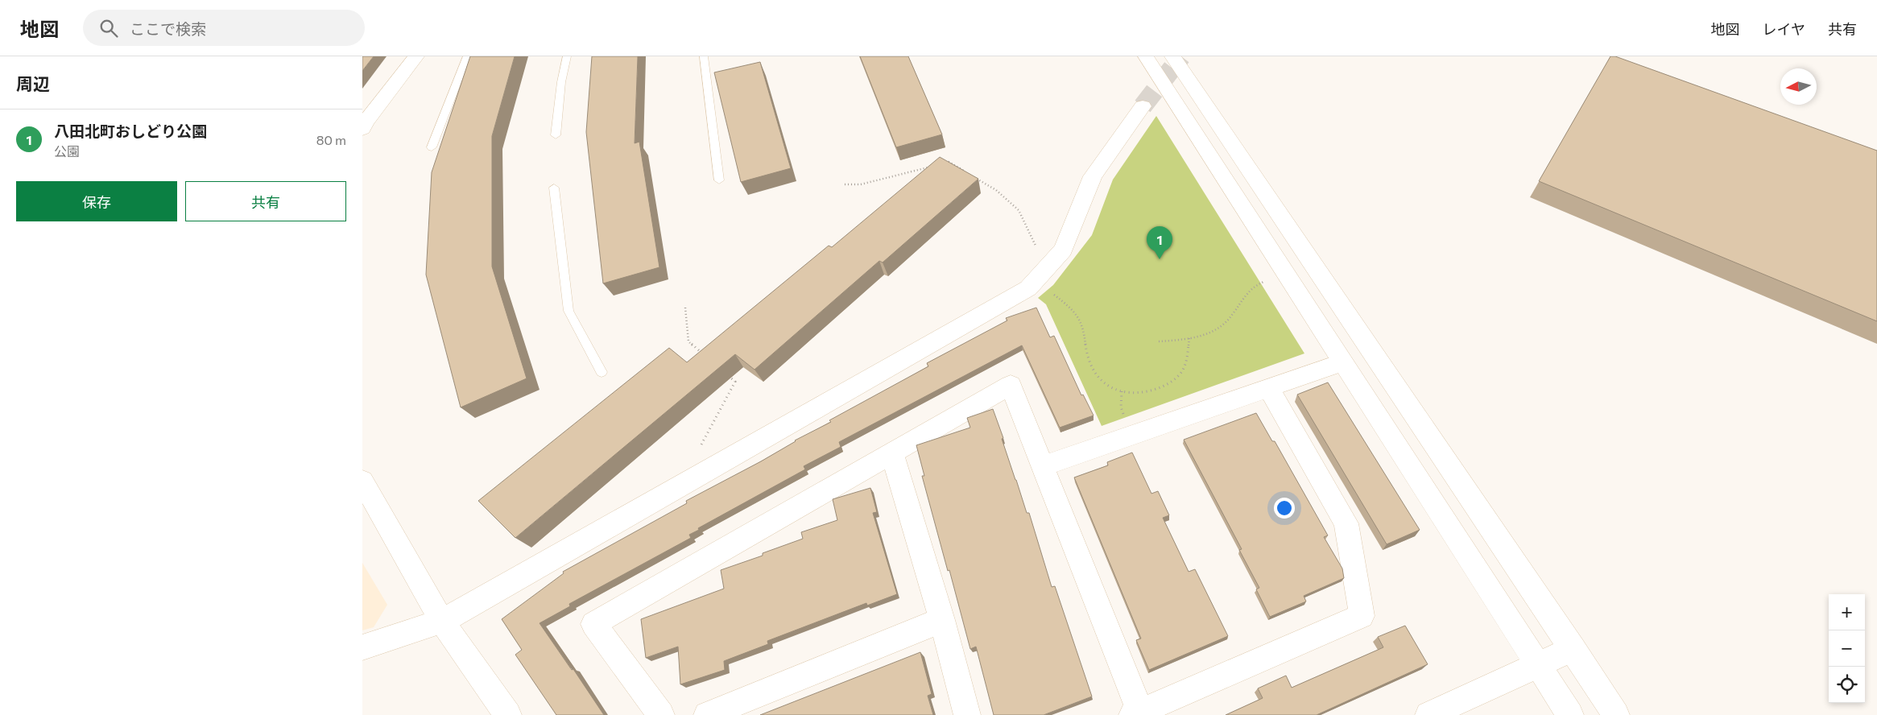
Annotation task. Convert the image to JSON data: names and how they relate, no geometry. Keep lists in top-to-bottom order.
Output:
{
  "north": "left",
  "page": {
    "header": "地図",
    "search": "ここで検索",
    "nav": ["地図", "レイヤ", "共有"],
    "heading": "周辺",
    "list": [
      {
        "mark": "1",
        "name": "八田北町おしどり公園",
        "note": "公園",
        "value": "80 m"
      }
    ],
    "buttons": ["保存", "共有"],
    "pins": "1",
    "map_buttons": ["+", "−"]
  }
}
